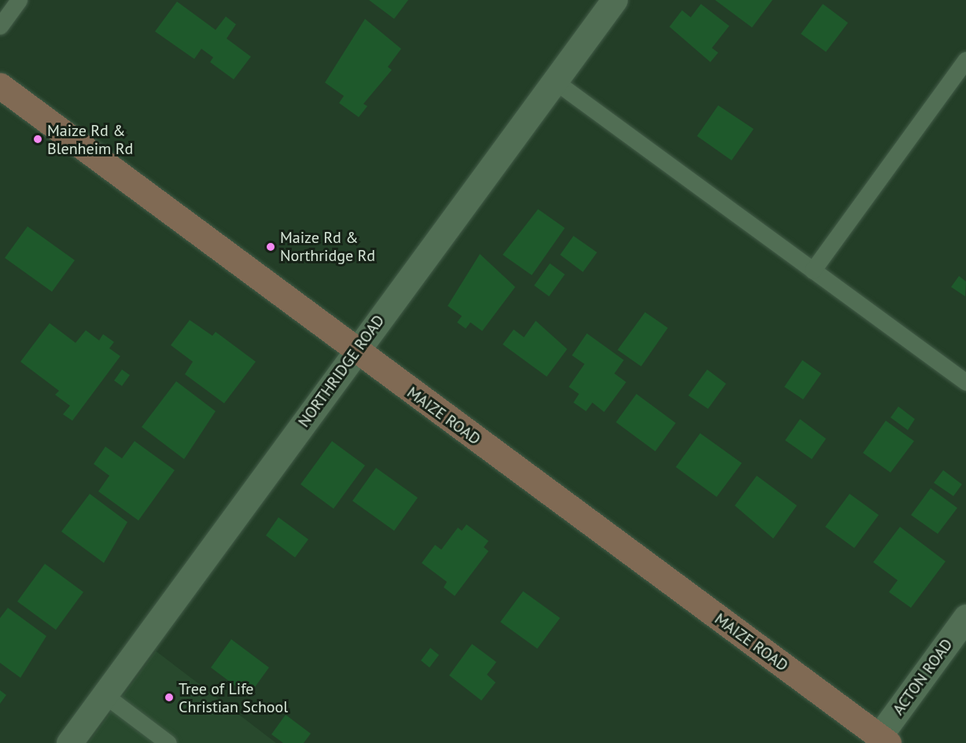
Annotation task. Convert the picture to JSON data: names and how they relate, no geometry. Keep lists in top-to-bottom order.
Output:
{
  "streets": {
    "street": ["NORTHRIDGE ROAD", "MAIZE ROAD", "ACTON ROAD"]
  },
  "crossings": [
    ["NORTHRIDGE ROAD", "MAIZE ROAD"],
    ["MAIZE ROAD", "ACTON ROAD"]
  ],
  "places": ["Maize Rd & Blenheim Rd", "Maize Rd & Northridge Rd", "Tree of Life Christian School"]
}
